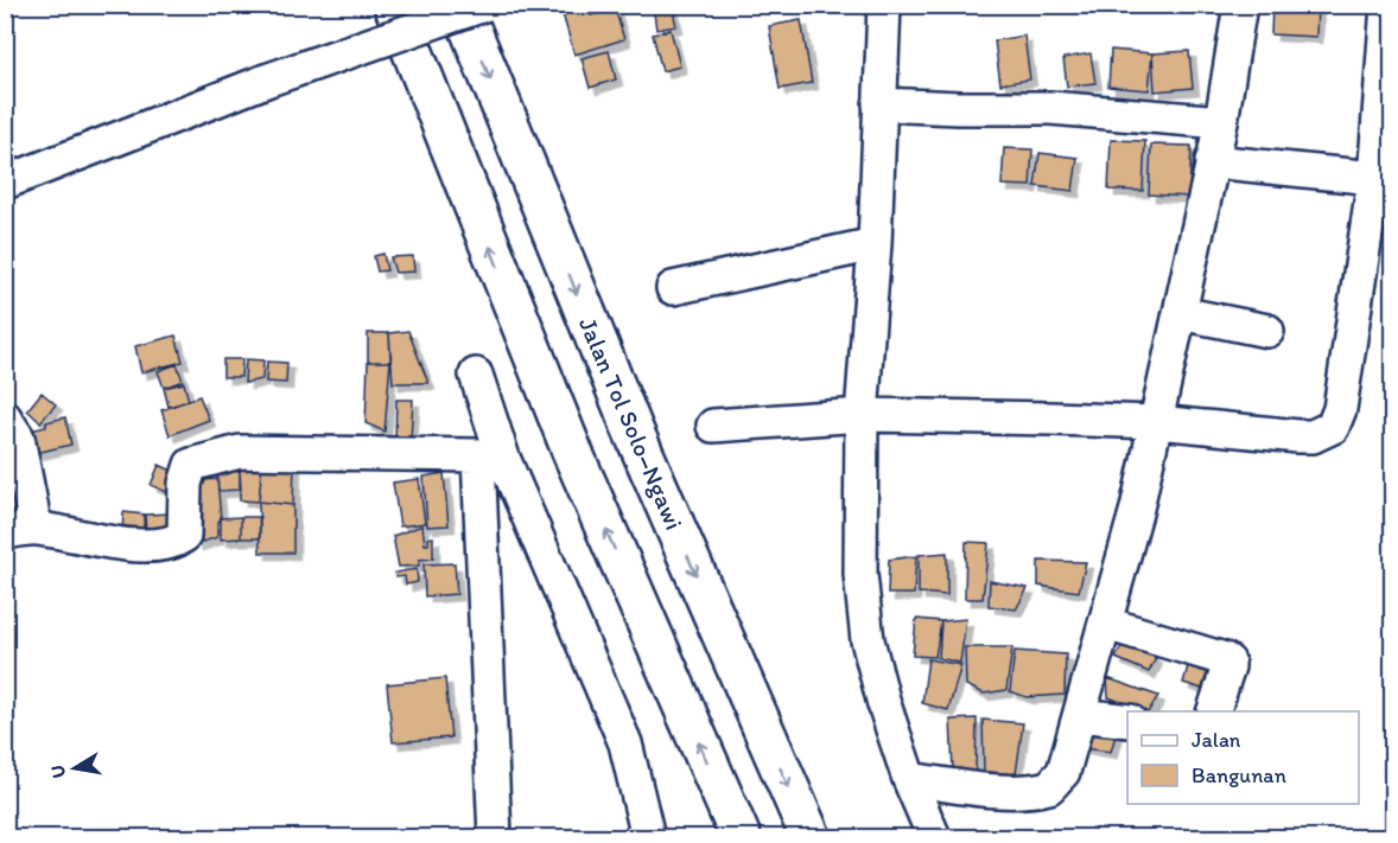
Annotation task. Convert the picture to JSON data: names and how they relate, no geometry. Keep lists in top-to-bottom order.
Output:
{
  "streets": {
    "highway": ["Jalan Tol Solo–Ngawi"]
  },
  "legend": ["Jalan", "Bangunan"],
  "north": "left"
}
